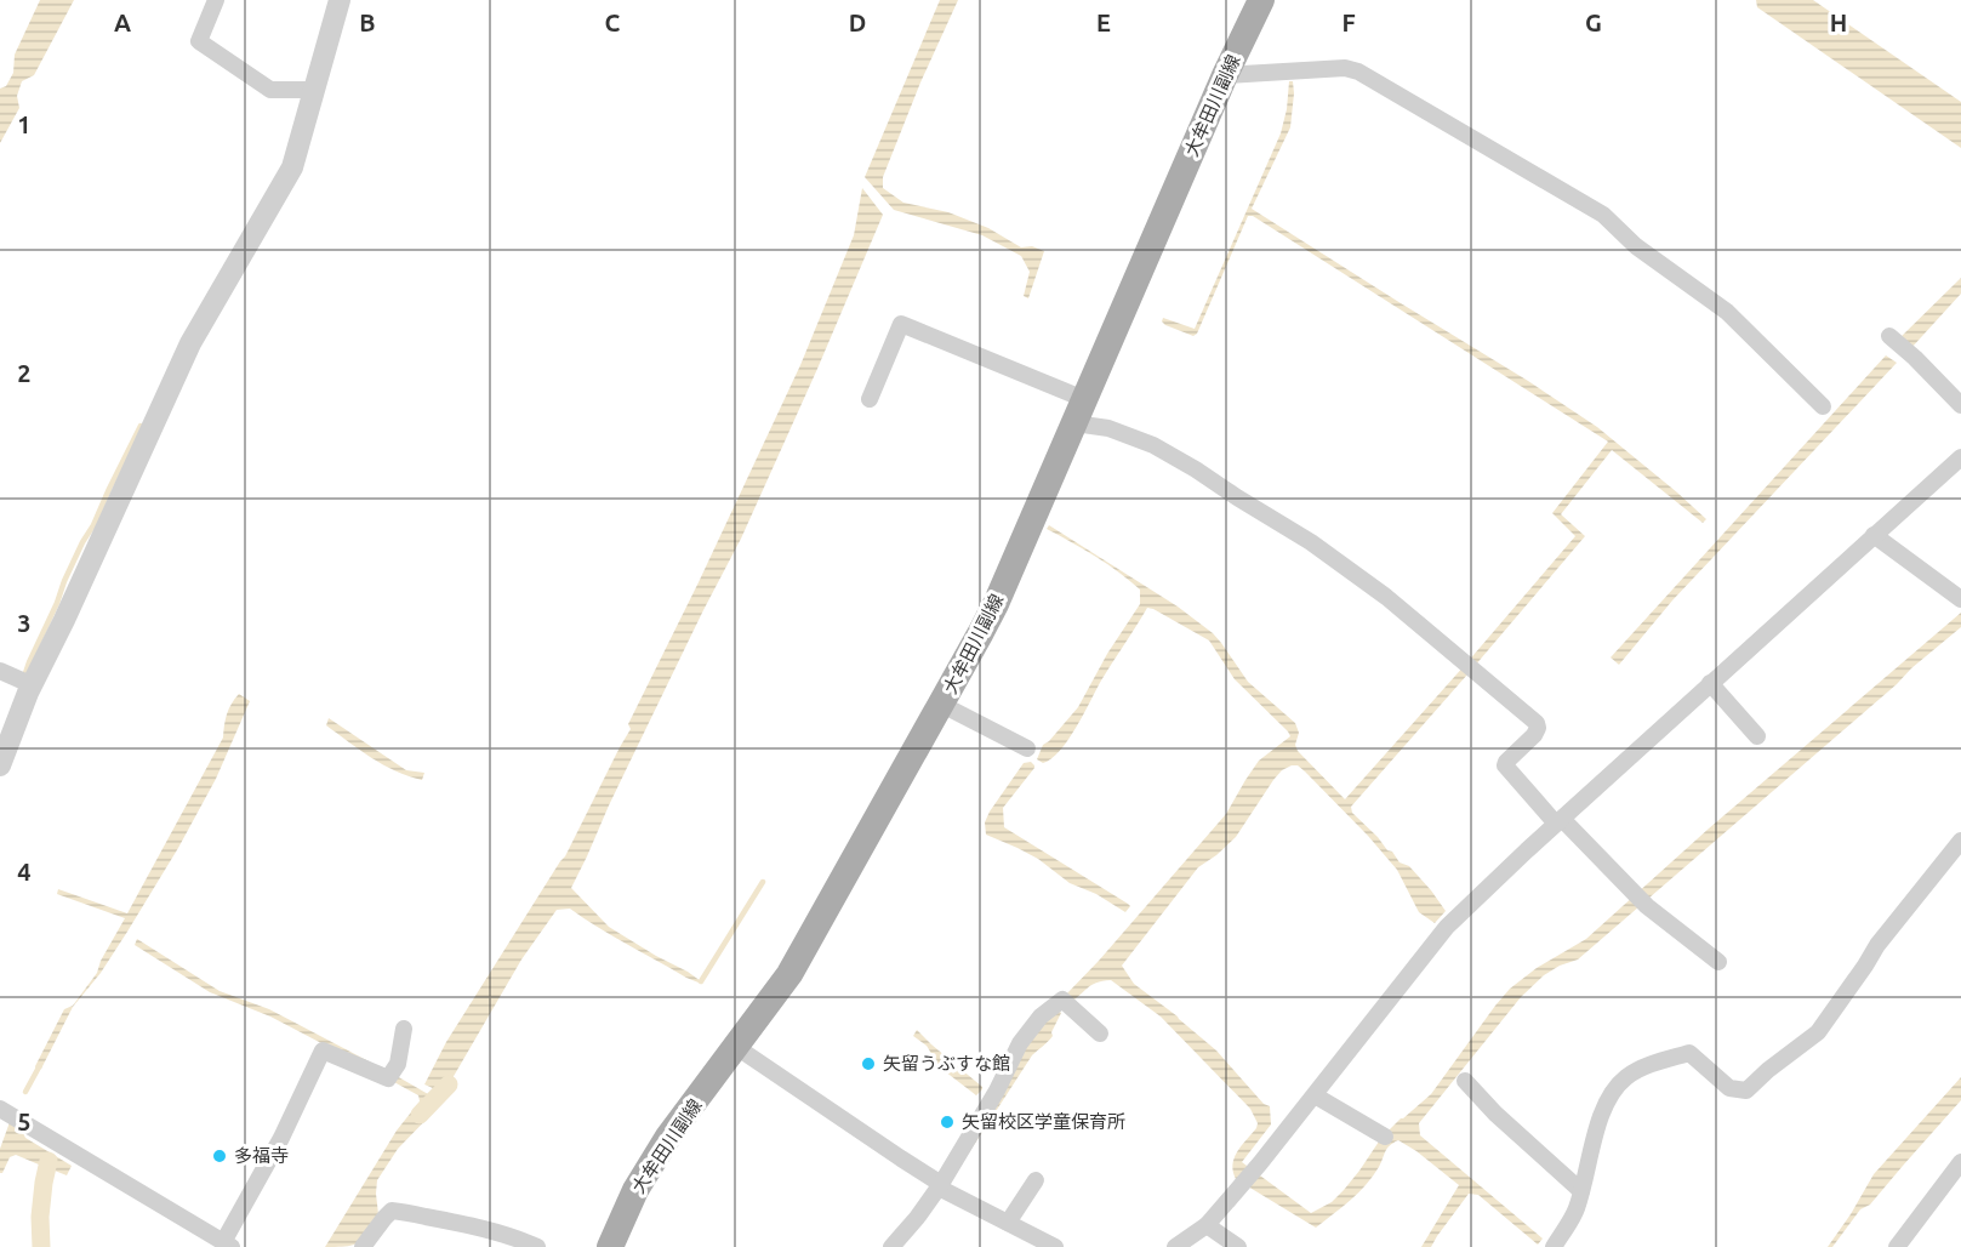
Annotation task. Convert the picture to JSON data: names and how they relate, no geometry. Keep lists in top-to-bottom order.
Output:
{
  "streets": {
    "main road": ["大牟田川副線"]
  },
  "places": ["矢留うぶすな館", "矢留校区学童保育所", "多福寺"],
  "grid": {
    "columns": [
      "A",
      "B",
      "C",
      "D",
      "E",
      "F",
      "G",
      "H"
    ],
    "rows": [
      "1",
      "2",
      "3",
      "4",
      "5"
    ]
  }
}
